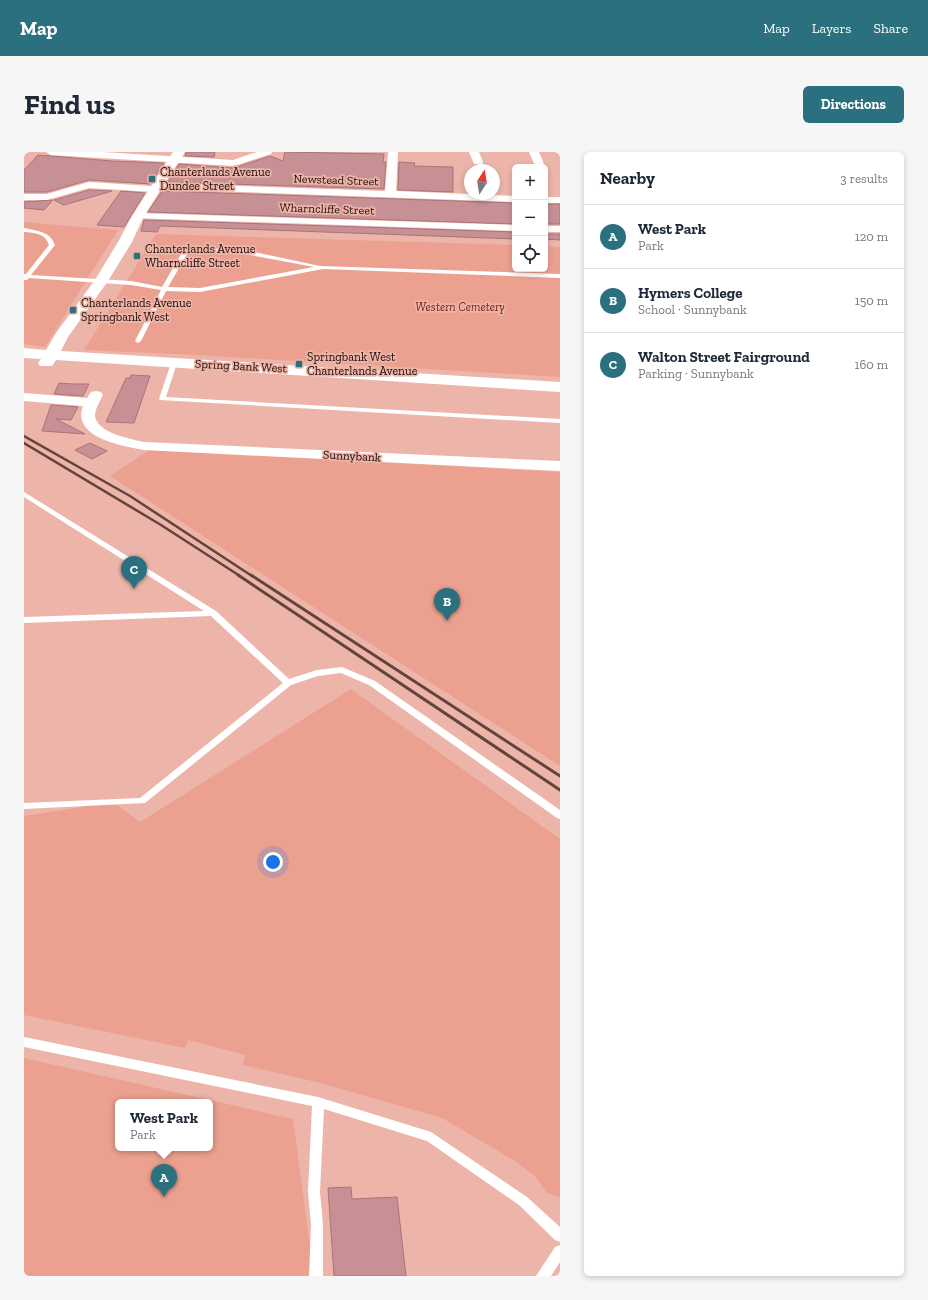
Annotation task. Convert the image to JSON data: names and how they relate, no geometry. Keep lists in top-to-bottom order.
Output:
{
  "streets": {
    "street": [
      "Newstead Street",
      "Wharncliffe Street",
      "Spring Bank West",
      "Sunnybank"
    ]
  },
  "parks": ["Western Cemetery"],
  "places": {
    "transit": [
      "Chanterlands Avenue Dundee Street",
      "Chanterlands Avenue Wharncliffe Street",
      "Chanterlands Avenue Springbank West",
      "Springbank West Chanterlands Avenue"
    ]
  },
  "north": "top",
  "page": {
    "header": "Map",
    "nav": ["Map", "Layers", "Share"],
    "buttons": "Directions",
    "title": "Find us",
    "heading": ["Nearby", "3 results"],
    "map_buttons": ["+", "−"],
    "list": [
      {
        "mark": "A",
        "name": "West Park",
        "note": "Park",
        "value": "120 m"
      },
      {
        "mark": "B",
        "name": "Hymers College",
        "note": "School · Sunnybank",
        "value": "150 m"
      },
      {
        "mark": "C",
        "name": "Walton Street Fairground",
        "note": "Parking · Sunnybank",
        "value": "160 m"
      }
    ],
    "pins": ["C", "B", "A"],
    "popup": ["West Park", "Park"]
  }
}
